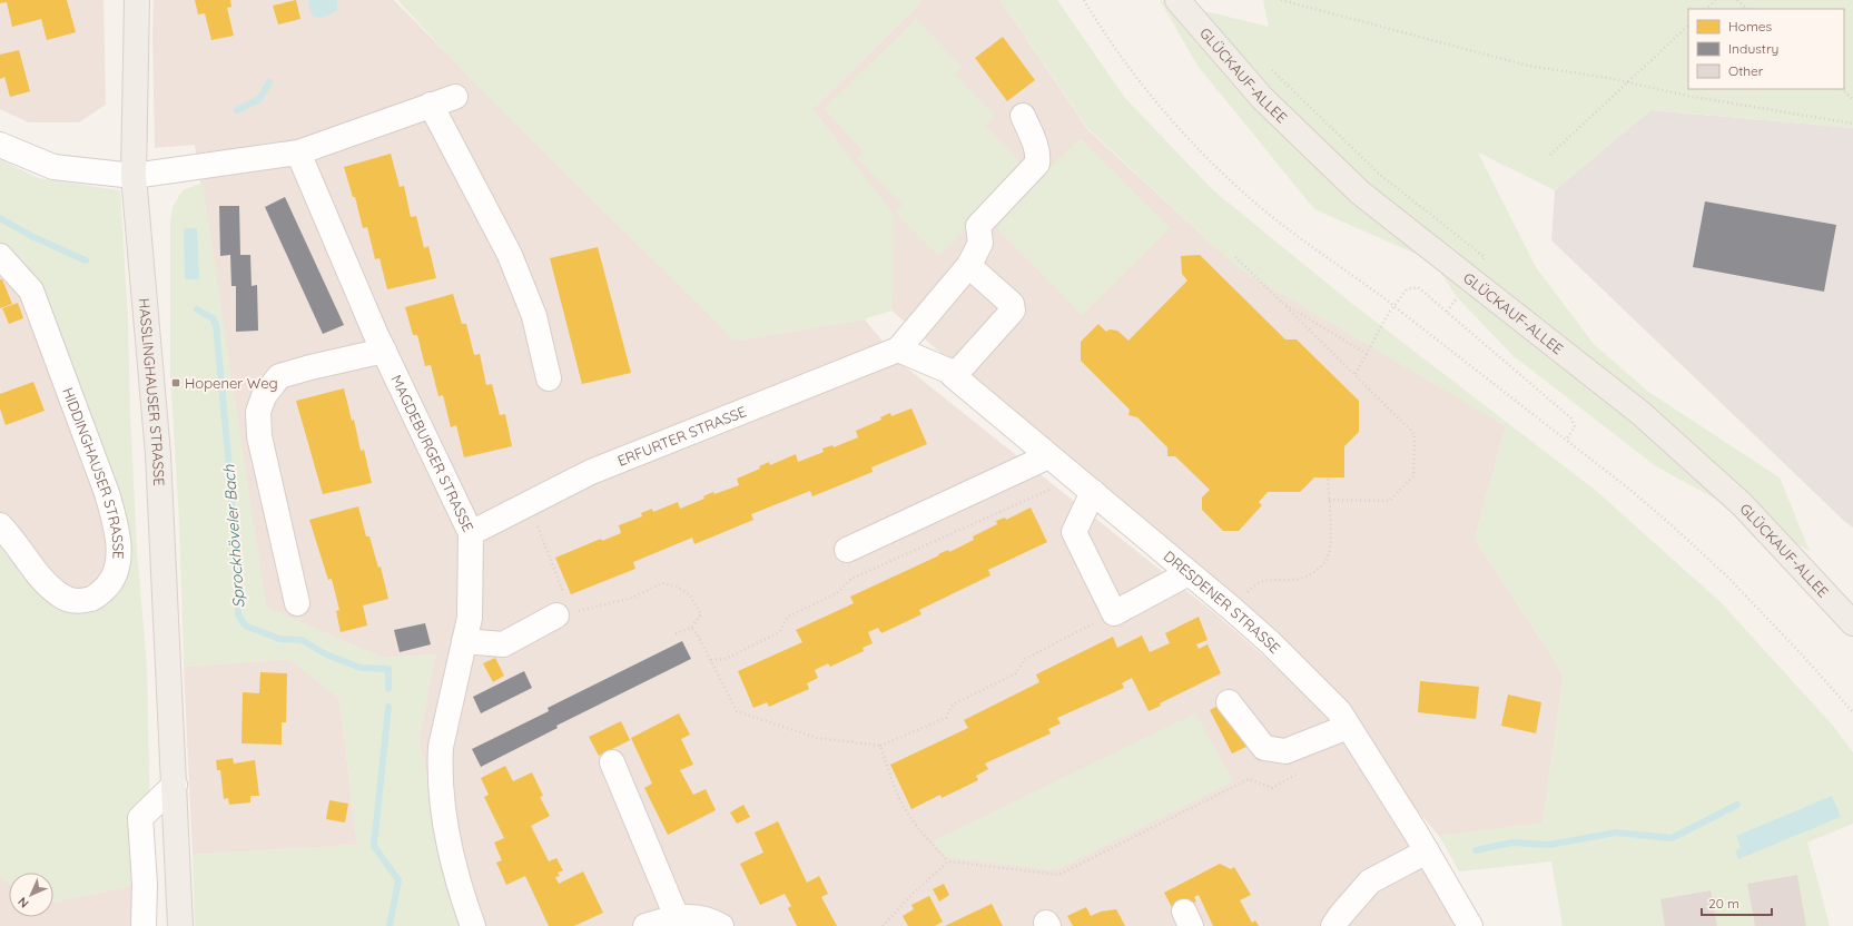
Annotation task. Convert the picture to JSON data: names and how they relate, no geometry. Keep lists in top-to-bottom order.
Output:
{
  "streets": {
    "main road": ["GLÜCKAUF-ALLEE", "HASSLINGHAUSER STRASSE"],
    "street": [
      "ERFURTER STRASSE",
      "MAGDEBURGER STRASSE",
      "HIDDINGHAUSER STRASSE",
      "DRESDENER STRASSE"
    ]
  },
  "crossings": [
    ["ERFURTER STRASSE", "MAGDEBURGER STRASSE"],
    ["ERFURTER STRASSE", "DRESDENER STRASSE"]
  ],
  "water": ["Sprockhöveler Bach"],
  "places": {
    "transit": ["Hopener Weg"]
  },
  "legend": ["Homes", "Industry", "Other"],
  "scale_bar": "20 m",
  "north": "bottom left"
}
